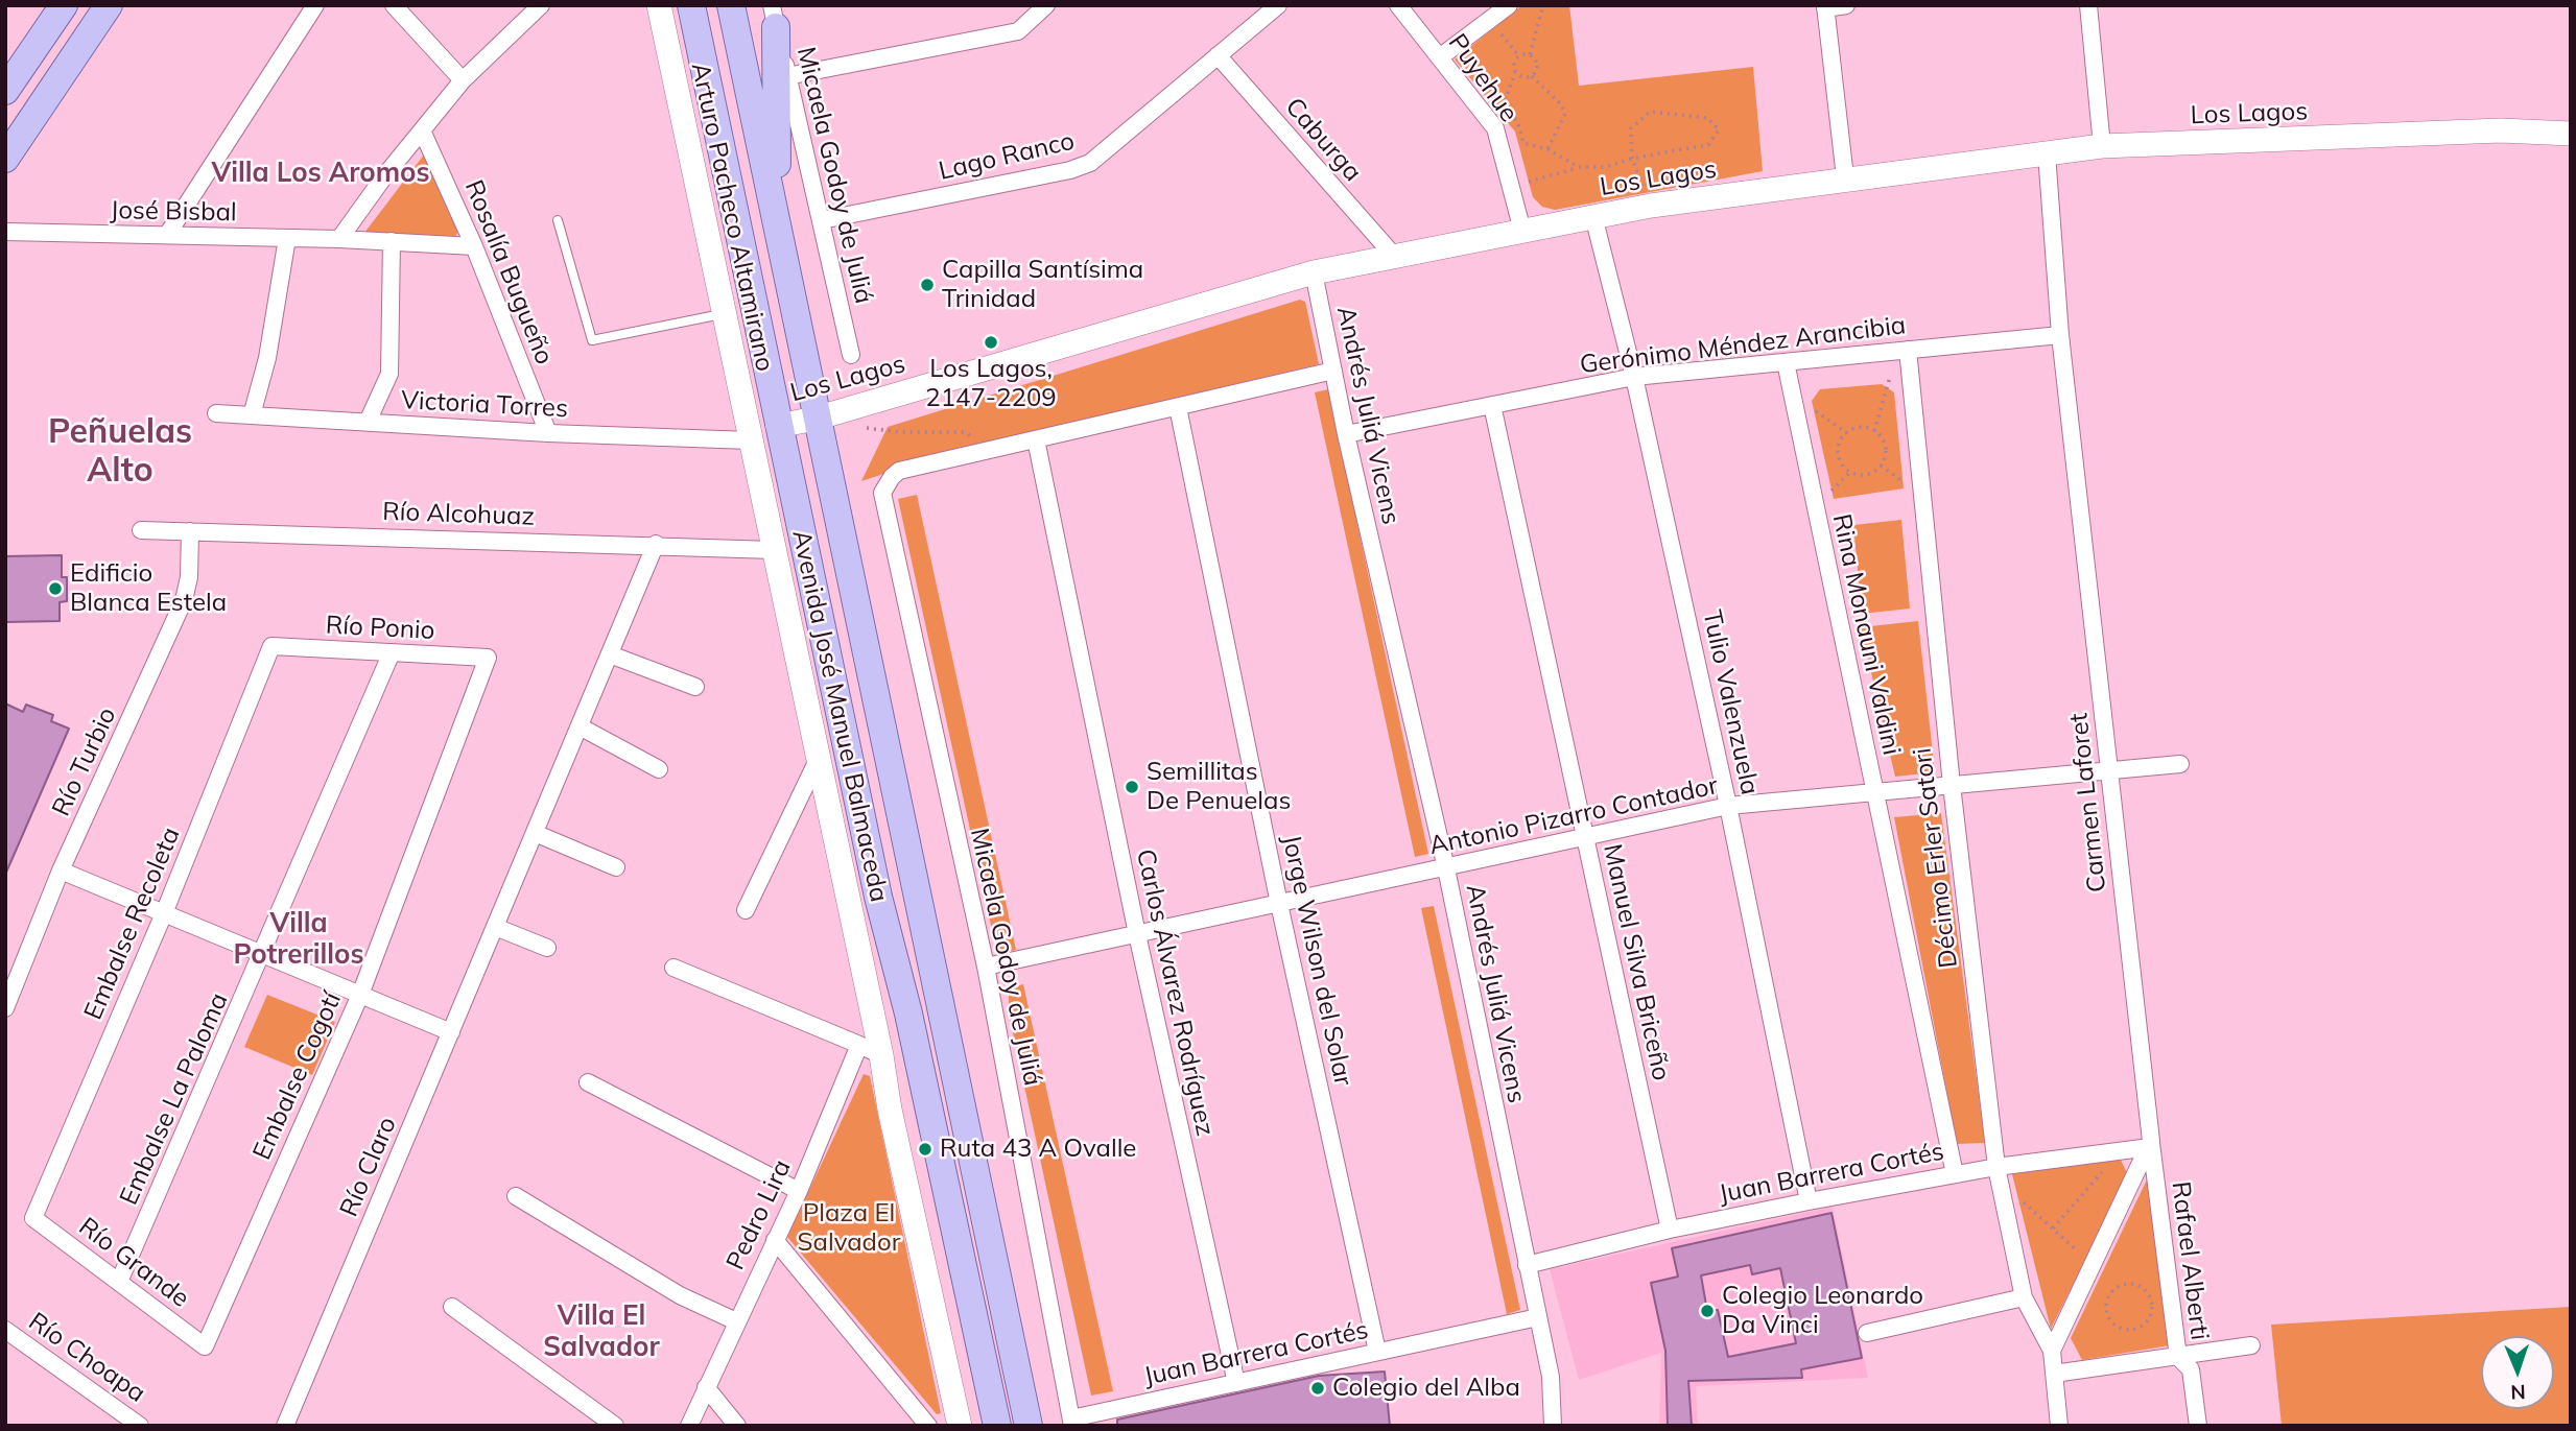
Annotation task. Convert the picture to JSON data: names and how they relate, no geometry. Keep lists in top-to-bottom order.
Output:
{
  "streets": {
    "main road": ["Los Lagos", "Arturo Pacheco Altamirano", "Avenida José Manuel Balmaceda"],
    "street": [
      "Puyehue",
      "Caburga",
      "Lago Ranco",
      "Micaela Godoy de Juliá",
      "José Bisbal",
      "Rosalía Bugueño",
      "Gerónimo Méndez Arancibia",
      "Victoria Torres",
      "Andrés Juliá Vicens",
      "Río Alcohuaz",
      "Río Ponio",
      "Rina Monauni Valdini",
      "Tulio Valenzuela",
      "Río Turbio",
      "Carmen Laforet",
      "Antonio Pizarro Contador",
      "Décimo Erler Satori",
      "Embalse Recoleta",
      "Jorge Wilson del Solar",
      "Manuel Silva Briceño",
      "Carlos Álvarez Rodríguez",
      "Embalse Cogotí",
      "Embalse La Paloma",
      "Río Claro",
      "Juan Barrera Cortés",
      "Pedro Lira",
      "Rafael Alberti",
      "Río Grande",
      "Río Choapa"
    ]
  },
  "crossings": [
    ["Puyehue", "Los Lagos"],
    ["Los Lagos", "Caburga"],
    ["Los Lagos", "Andrés Juliá Vicens"],
    ["Los Lagos", "Tulio Valenzuela"],
    ["Los Lagos", "Avenida José Manuel Balmaceda"],
    ["Los Lagos", "Carmen Laforet"],
    ["Caburga", "Lago Ranco"],
    ["Lago Ranco", "Micaela Godoy de Juliá"],
    ["Micaela Godoy de Juliá", "Antonio Pizarro Contador"],
    ["Micaela Godoy de Juliá", "Juan Barrera Cortés"],
    ["José Bisbal", "Rosalía Bugueño"],
    ["Arturo Pacheco Altamirano", "Victoria Torres"],
    ["Arturo Pacheco Altamirano", "Río Alcohuaz"],
    ["Rosalía Bugueño", "Victoria Torres"],
    ["Gerónimo Méndez Arancibia", "Andrés Juliá Vicens"],
    ["Gerónimo Méndez Arancibia", "Rina Monauni Valdini"],
    ["Gerónimo Méndez Arancibia", "Tulio Valenzuela"],
    ["Gerónimo Méndez Arancibia", "Carmen Laforet"],
    ["Gerónimo Méndez Arancibia", "Décimo Erler Satori"],
    ["Gerónimo Méndez Arancibia", "Manuel Silva Briceño"],
    ["Andrés Juliá Vicens", "Antonio Pizarro Contador"],
    ["Andrés Juliá Vicens", "Juan Barrera Cortés"],
    ["Río Alcohuaz", "Río Turbio"],
    ["Río Alcohuaz", "Río Claro"],
    ["Río Ponio", "Embalse Recoleta"],
    ["Río Ponio", "Embalse Cogotí"],
    ["Río Ponio", "Embalse La Paloma"],
    ["Rina Monauni Valdini", "Antonio Pizarro Contador"],
    ["Rina Monauni Valdini", "Juan Barrera Cortés"],
    ["Tulio Valenzuela", "Antonio Pizarro Contador"],
    ["Tulio Valenzuela", "Juan Barrera Cortés"],
    ["Carmen Laforet", "Antonio Pizarro Contador"],
    ["Carmen Laforet", "Juan Barrera Cortés"],
    ["Carmen Laforet", "Rafael Alberti"],
    ["Antonio Pizarro Contador", "Décimo Erler Satori"],
    ["Antonio Pizarro Contador", "Jorge Wilson del Solar"],
    ["Antonio Pizarro Contador", "Manuel Silva Briceño"],
    ["Antonio Pizarro Contador", "Carlos Álvarez Rodríguez"],
    ["Décimo Erler Satori", "Juan Barrera Cortés"],
    ["Embalse Recoleta", "Río Grande"],
    ["Jorge Wilson del Solar", "Juan Barrera Cortés"],
    ["Manuel Silva Briceño", "Juan Barrera Cortés"],
    ["Carlos Álvarez Rodríguez", "Juan Barrera Cortés"],
    ["Embalse Cogotí", "Río Grande"],
    ["Embalse La Paloma", "Río Grande"],
    ["Juan Barrera Cortés", "Rafael Alberti"]
  ],
  "districts": [
    "Villa Los Aromos",
    "Peñuelas Alto",
    "Villa Potrerillos",
    "Villa El Salvador"
  ],
  "parks": ["Plaza El Salvador"],
  "places": [
    "Capilla Santísima Trinidad",
    "Los Lagos, 2147-2209",
    "Edificio Blanca Estela",
    "Semillitas De Penuelas",
    "Ruta 43 A Ovalle",
    "Colegio Leonardo Da Vinci",
    "Colegio del Alba"
  ],
  "north": "bottom"
}
